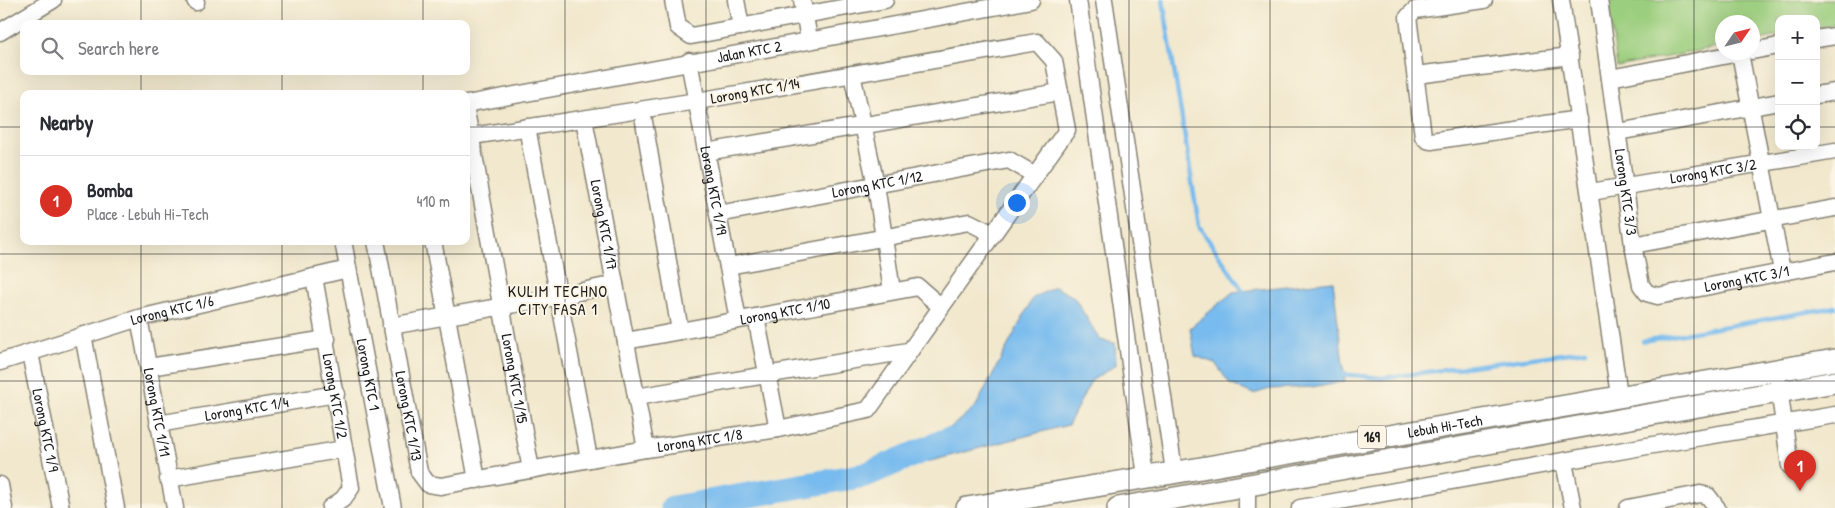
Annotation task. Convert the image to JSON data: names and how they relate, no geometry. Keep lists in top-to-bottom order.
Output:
{
  "streets": {
    "main road": ["Lebuh Hi-Tech", "169"],
    "street": [
      "Jalan KTC 2",
      "Lorong KTC 1/14",
      "Lorong KTC 3/2",
      "Lorong KTC 1/12",
      "Lorong KTC 1/19",
      "Lorong KTC 3/3",
      "Lorong KTC 1/17",
      "Lorong KTC 3/1",
      "Lorong KTC 1/6",
      "Lorong KTC 1/10",
      "Lorong KTC 1",
      "Lorong KTC 1/15",
      "Lorong KTC 1/2",
      "Lorong KTC 1/4",
      "Lorong KTC 1/11",
      "Lorong KTC 1/13",
      "Lorong KTC 1/9",
      "Lorong KTC 1/8"
    ]
  },
  "crossings": [
    ["Jalan KTC 2", "Lorong KTC 1/19"],
    ["Lorong KTC 1/14", "Lorong KTC 1/19"],
    ["Lorong KTC 1/14", "Lorong KTC 1/17"],
    ["Lorong KTC 3/2", "Lorong KTC 3/3"],
    ["Lorong KTC 1/12", "Lorong KTC 1/19"],
    ["Lorong KTC 1/19", "Lorong KTC 1/10"],
    ["Lorong KTC 3/3", "Lorong KTC 3/1"],
    ["Lorong KTC 1/17", "Lorong KTC 1/10"],
    ["Lorong KTC 1/17", "Lorong KTC 1/8"],
    ["Lorong KTC 1/6", "Lorong KTC 1"],
    ["Lorong KTC 1/6", "Lorong KTC 1/2"],
    ["Lorong KTC 1/6", "Lorong KTC 1/11"],
    ["Lorong KTC 1/6", "Lorong KTC 1/9"],
    ["Lorong KTC 1/15", "Lorong KTC 1/13"],
    ["Lorong KTC 1/15", "Lorong KTC 1/8"],
    ["Lorong KTC 1/2", "Lorong KTC 1/4"],
    ["Lorong KTC 1/4", "Lorong KTC 1/11"],
    ["Lorong KTC 1/13", "Lorong KTC 1/8"]
  ],
  "districts": ["KULIM TECHNO CITY FASA 1"],
  "north": "top right",
  "page": {
    "map_buttons": ["+", "−"],
    "search": "Search here",
    "heading": "Nearby",
    "list": [
      {
        "mark": "1",
        "name": "Bomba",
        "note": "Place · Lebuh Hi-Tech",
        "value": "410 m"
      }
    ],
    "pins": "1"
  }
}
